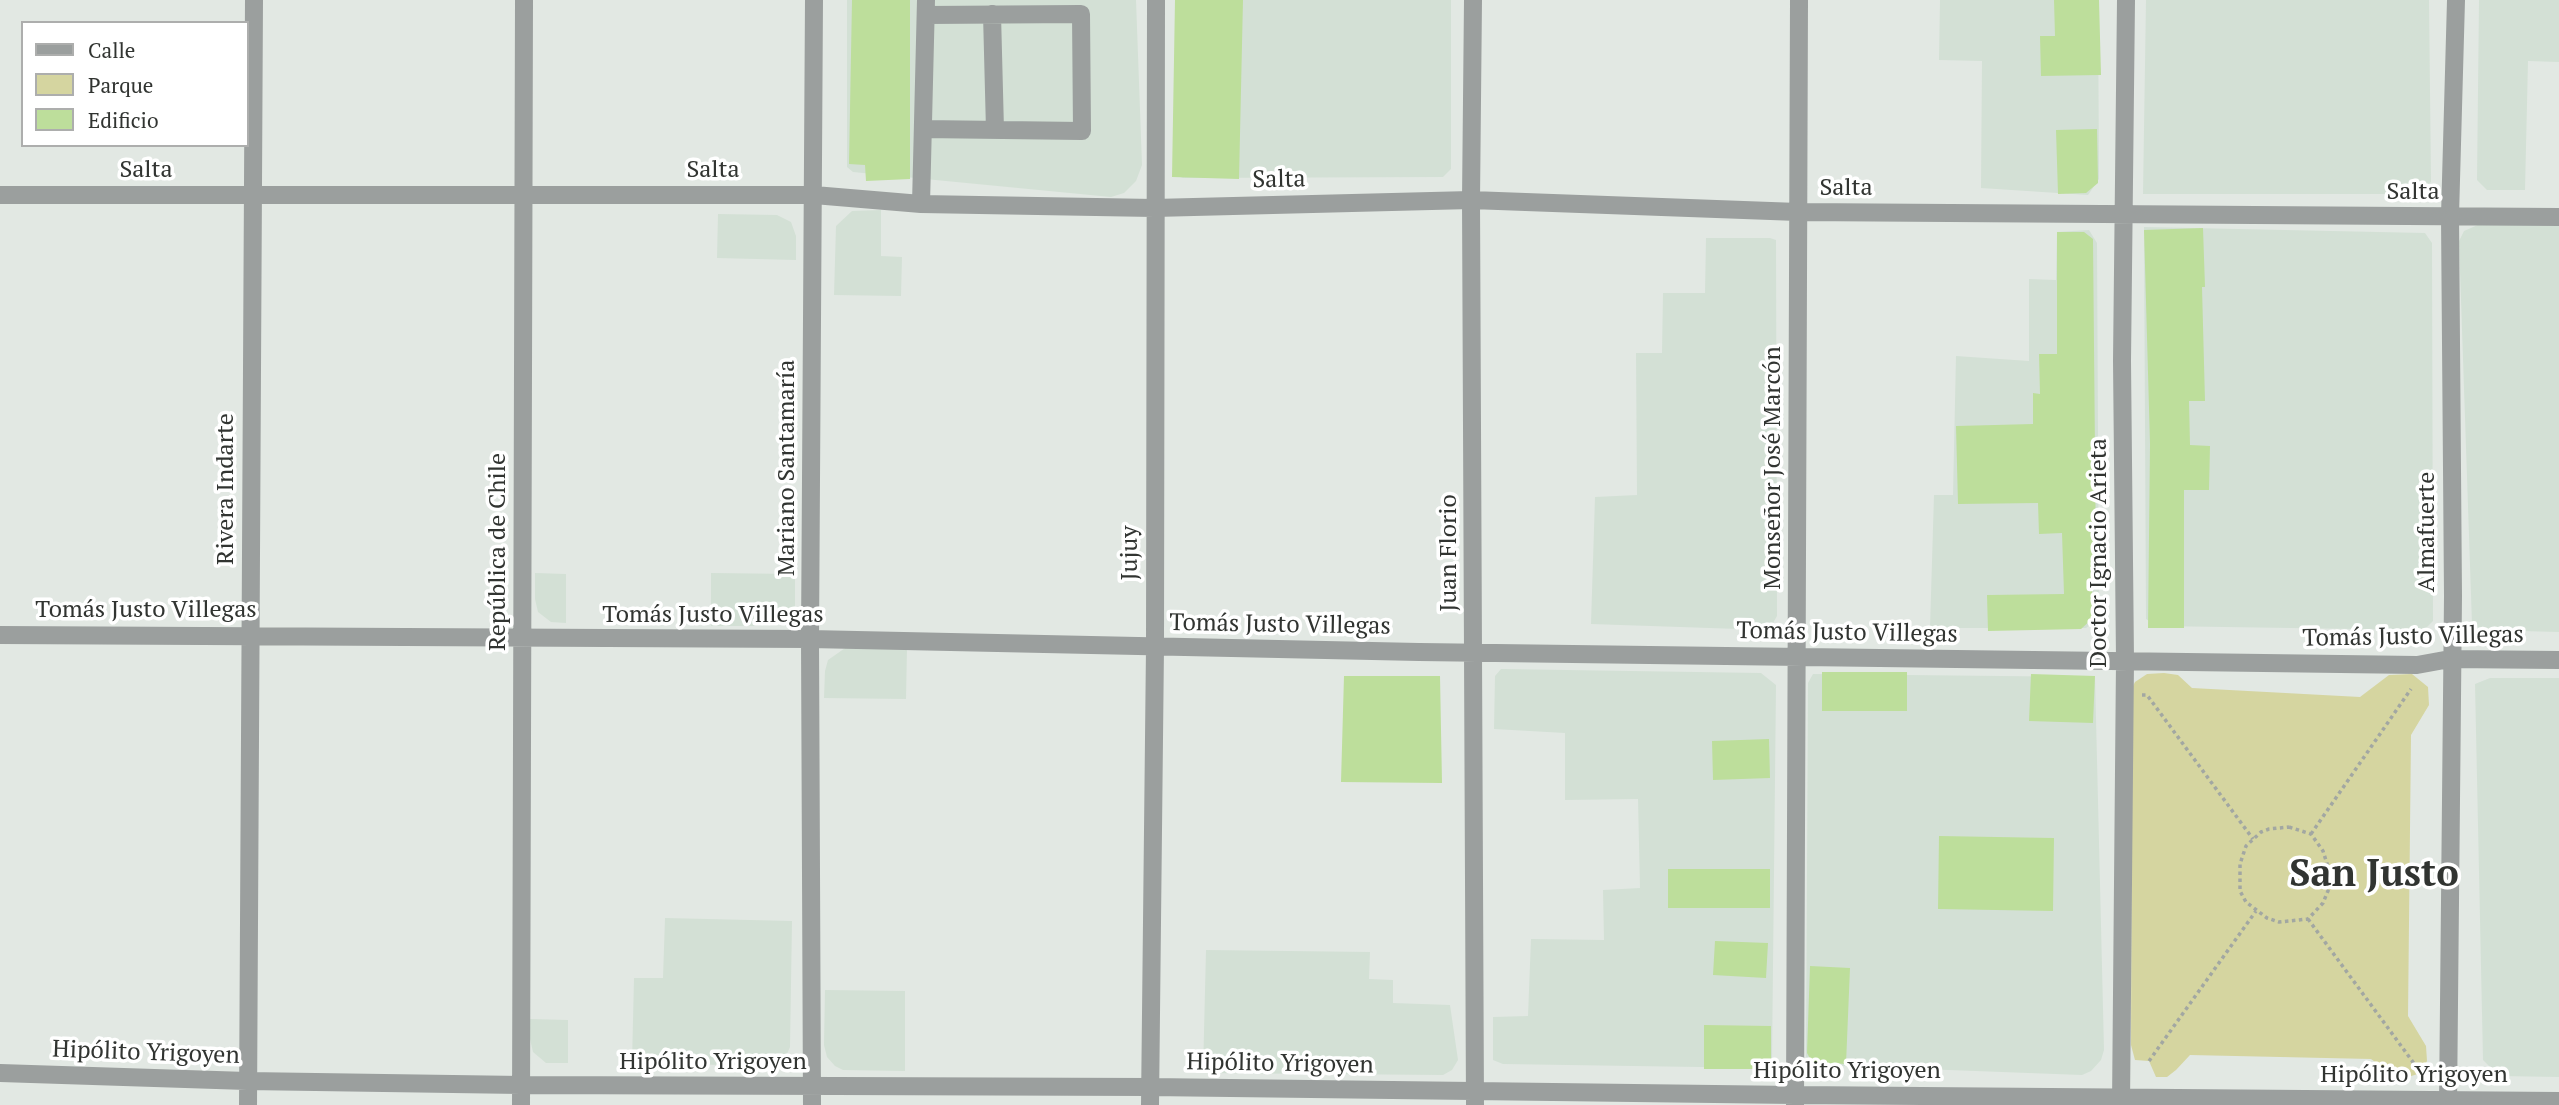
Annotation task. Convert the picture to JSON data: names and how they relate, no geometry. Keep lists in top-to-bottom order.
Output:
{
  "streets": {
    "street": [
      "Salta",
      "Mariano Santamaría",
      "Monseñor José Marcón",
      "Rivera Indarte",
      "Almafuerte",
      "República de Chile",
      "Jujuy",
      "Juan Florio",
      "Doctor Ignacio Arieta",
      "Tomás Justo Villegas",
      "Hipólito Yrigoyen"
    ]
  },
  "crossings": [
    ["Salta", "Mariano Santamaría"],
    ["Salta", "Monseñor José Marcón"],
    ["Salta", "Rivera Indarte"],
    ["Salta", "Almafuerte"],
    ["Salta", "República de Chile"],
    ["Salta", "Jujuy"],
    ["Salta", "Juan Florio"],
    ["Salta", "Doctor Ignacio Arieta"],
    ["Mariano Santamaría", "Tomás Justo Villegas"],
    ["Mariano Santamaría", "Hipólito Yrigoyen"],
    ["Monseñor José Marcón", "Tomás Justo Villegas"],
    ["Monseñor José Marcón", "Hipólito Yrigoyen"],
    ["Rivera Indarte", "Tomás Justo Villegas"],
    ["Rivera Indarte", "Hipólito Yrigoyen"],
    ["Almafuerte", "Tomás Justo Villegas"],
    ["Almafuerte", "Hipólito Yrigoyen"],
    ["República de Chile", "Tomás Justo Villegas"],
    ["República de Chile", "Hipólito Yrigoyen"],
    ["Jujuy", "Tomás Justo Villegas"],
    ["Jujuy", "Hipólito Yrigoyen"],
    ["Juan Florio", "Tomás Justo Villegas"],
    ["Juan Florio", "Hipólito Yrigoyen"],
    ["Doctor Ignacio Arieta", "Tomás Justo Villegas"],
    ["Doctor Ignacio Arieta", "Hipólito Yrigoyen"]
  ],
  "districts": ["San Justo"],
  "legend": ["Calle", "Parque", "Edificio"]
}
